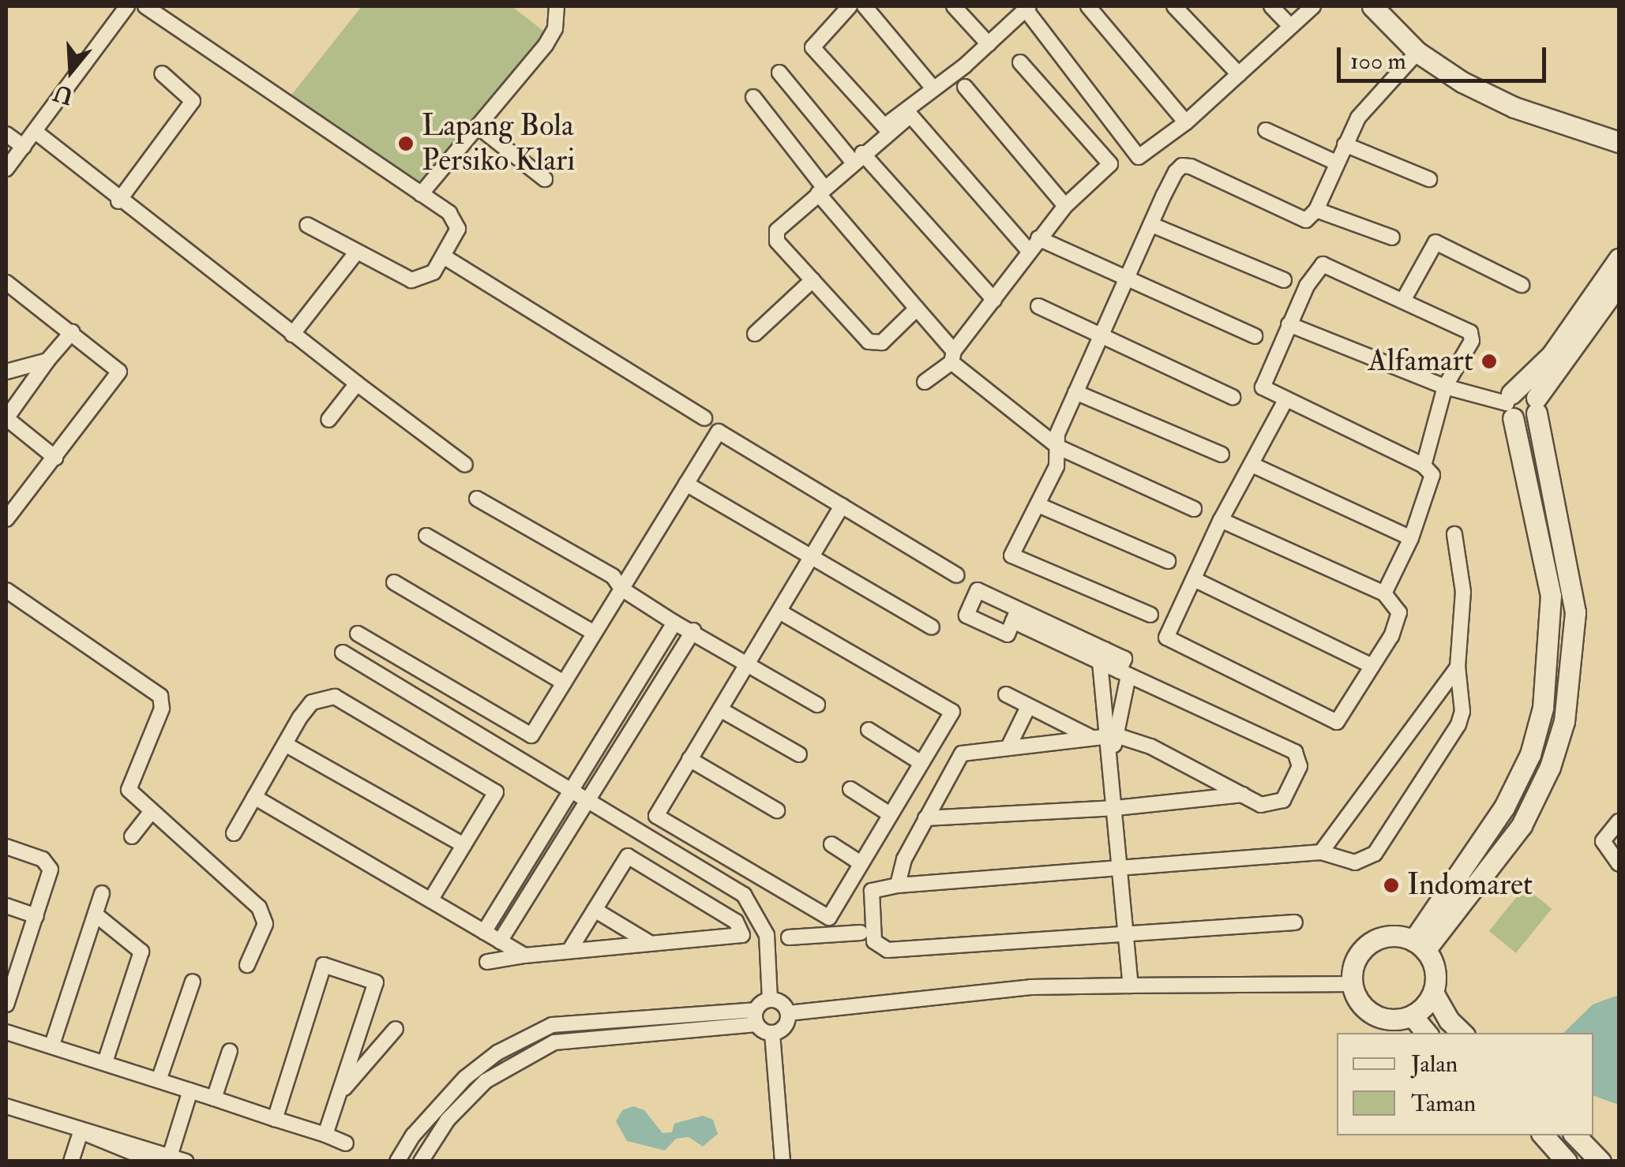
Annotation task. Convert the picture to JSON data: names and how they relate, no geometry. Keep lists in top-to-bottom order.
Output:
{
  "places": ["Lapang Bola Persiko Klari", "Alfamart", "Indomaret"],
  "legend": ["Jalan", "Taman"],
  "scale_bar": "100 m",
  "north": "bottom"
}
